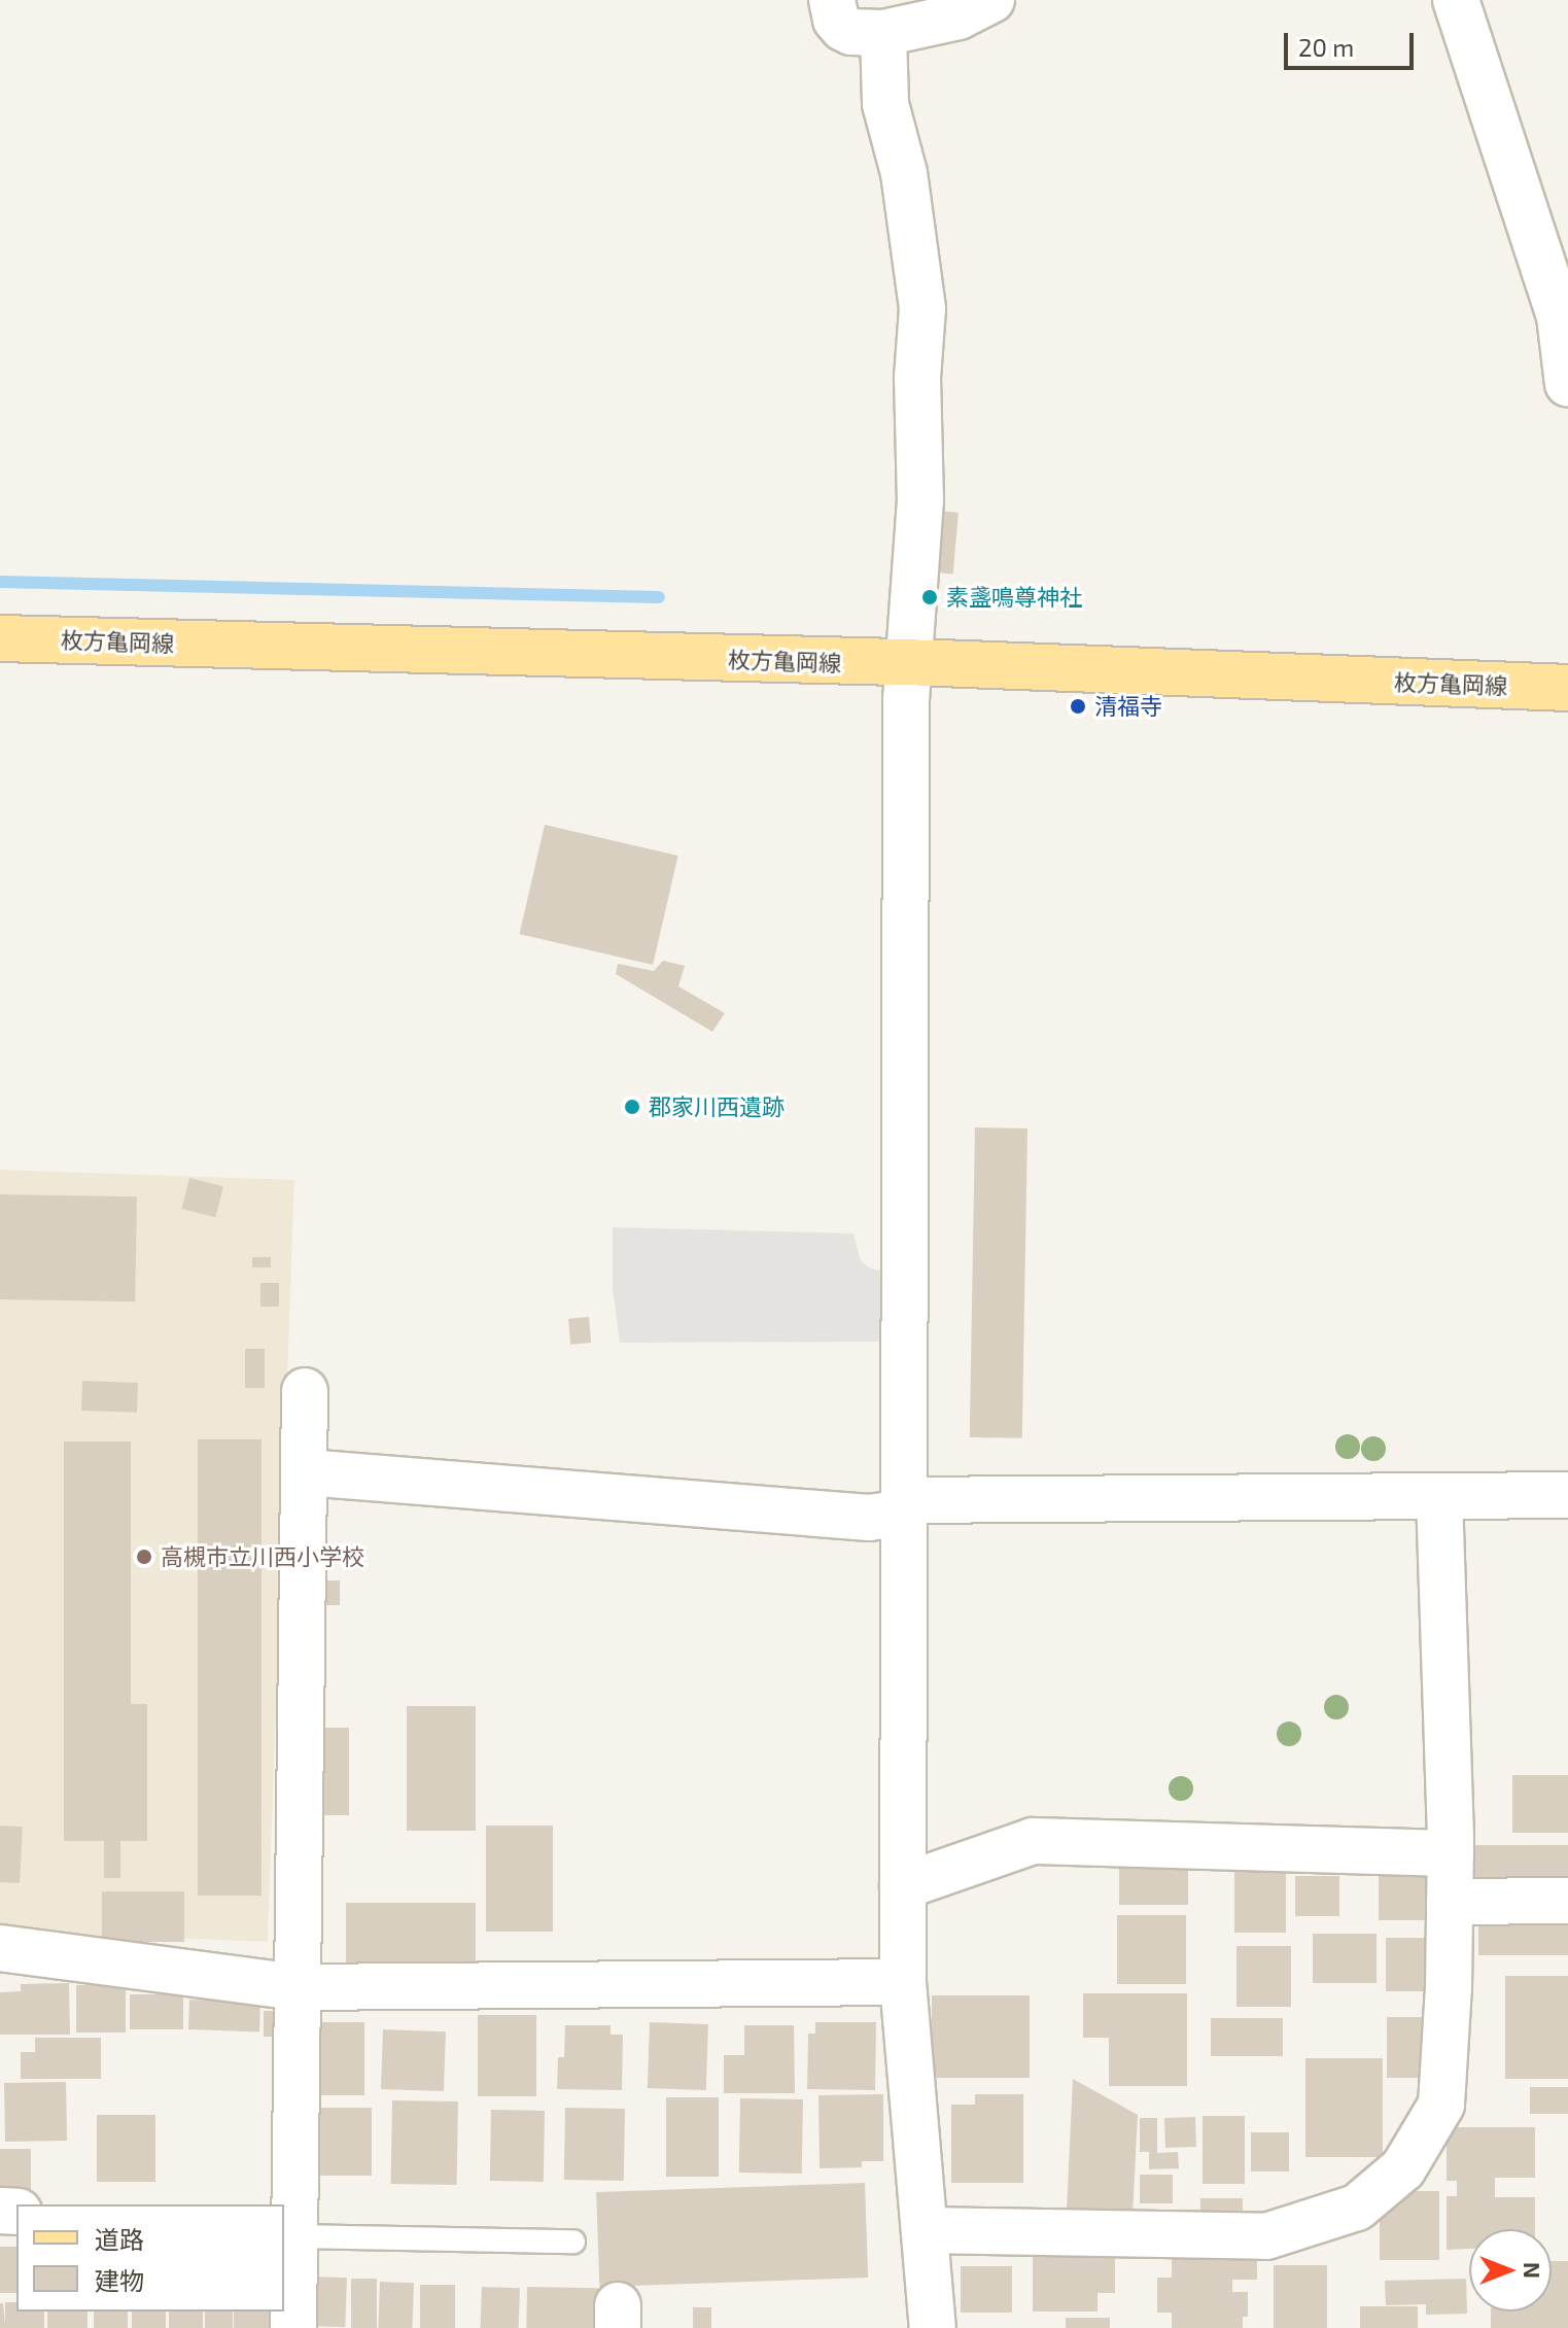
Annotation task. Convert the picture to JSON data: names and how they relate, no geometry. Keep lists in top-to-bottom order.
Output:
{
  "streets": {
    "main road": ["枚方亀岡線"]
  },
  "places": [
    "素盞鳴尊神社",
    "清福寺",
    "郡家川西遺跡",
    "高槻市立川西小学校"
  ],
  "legend": ["道路", "建物"],
  "scale_bar": "20 m",
  "north": "right"
}
